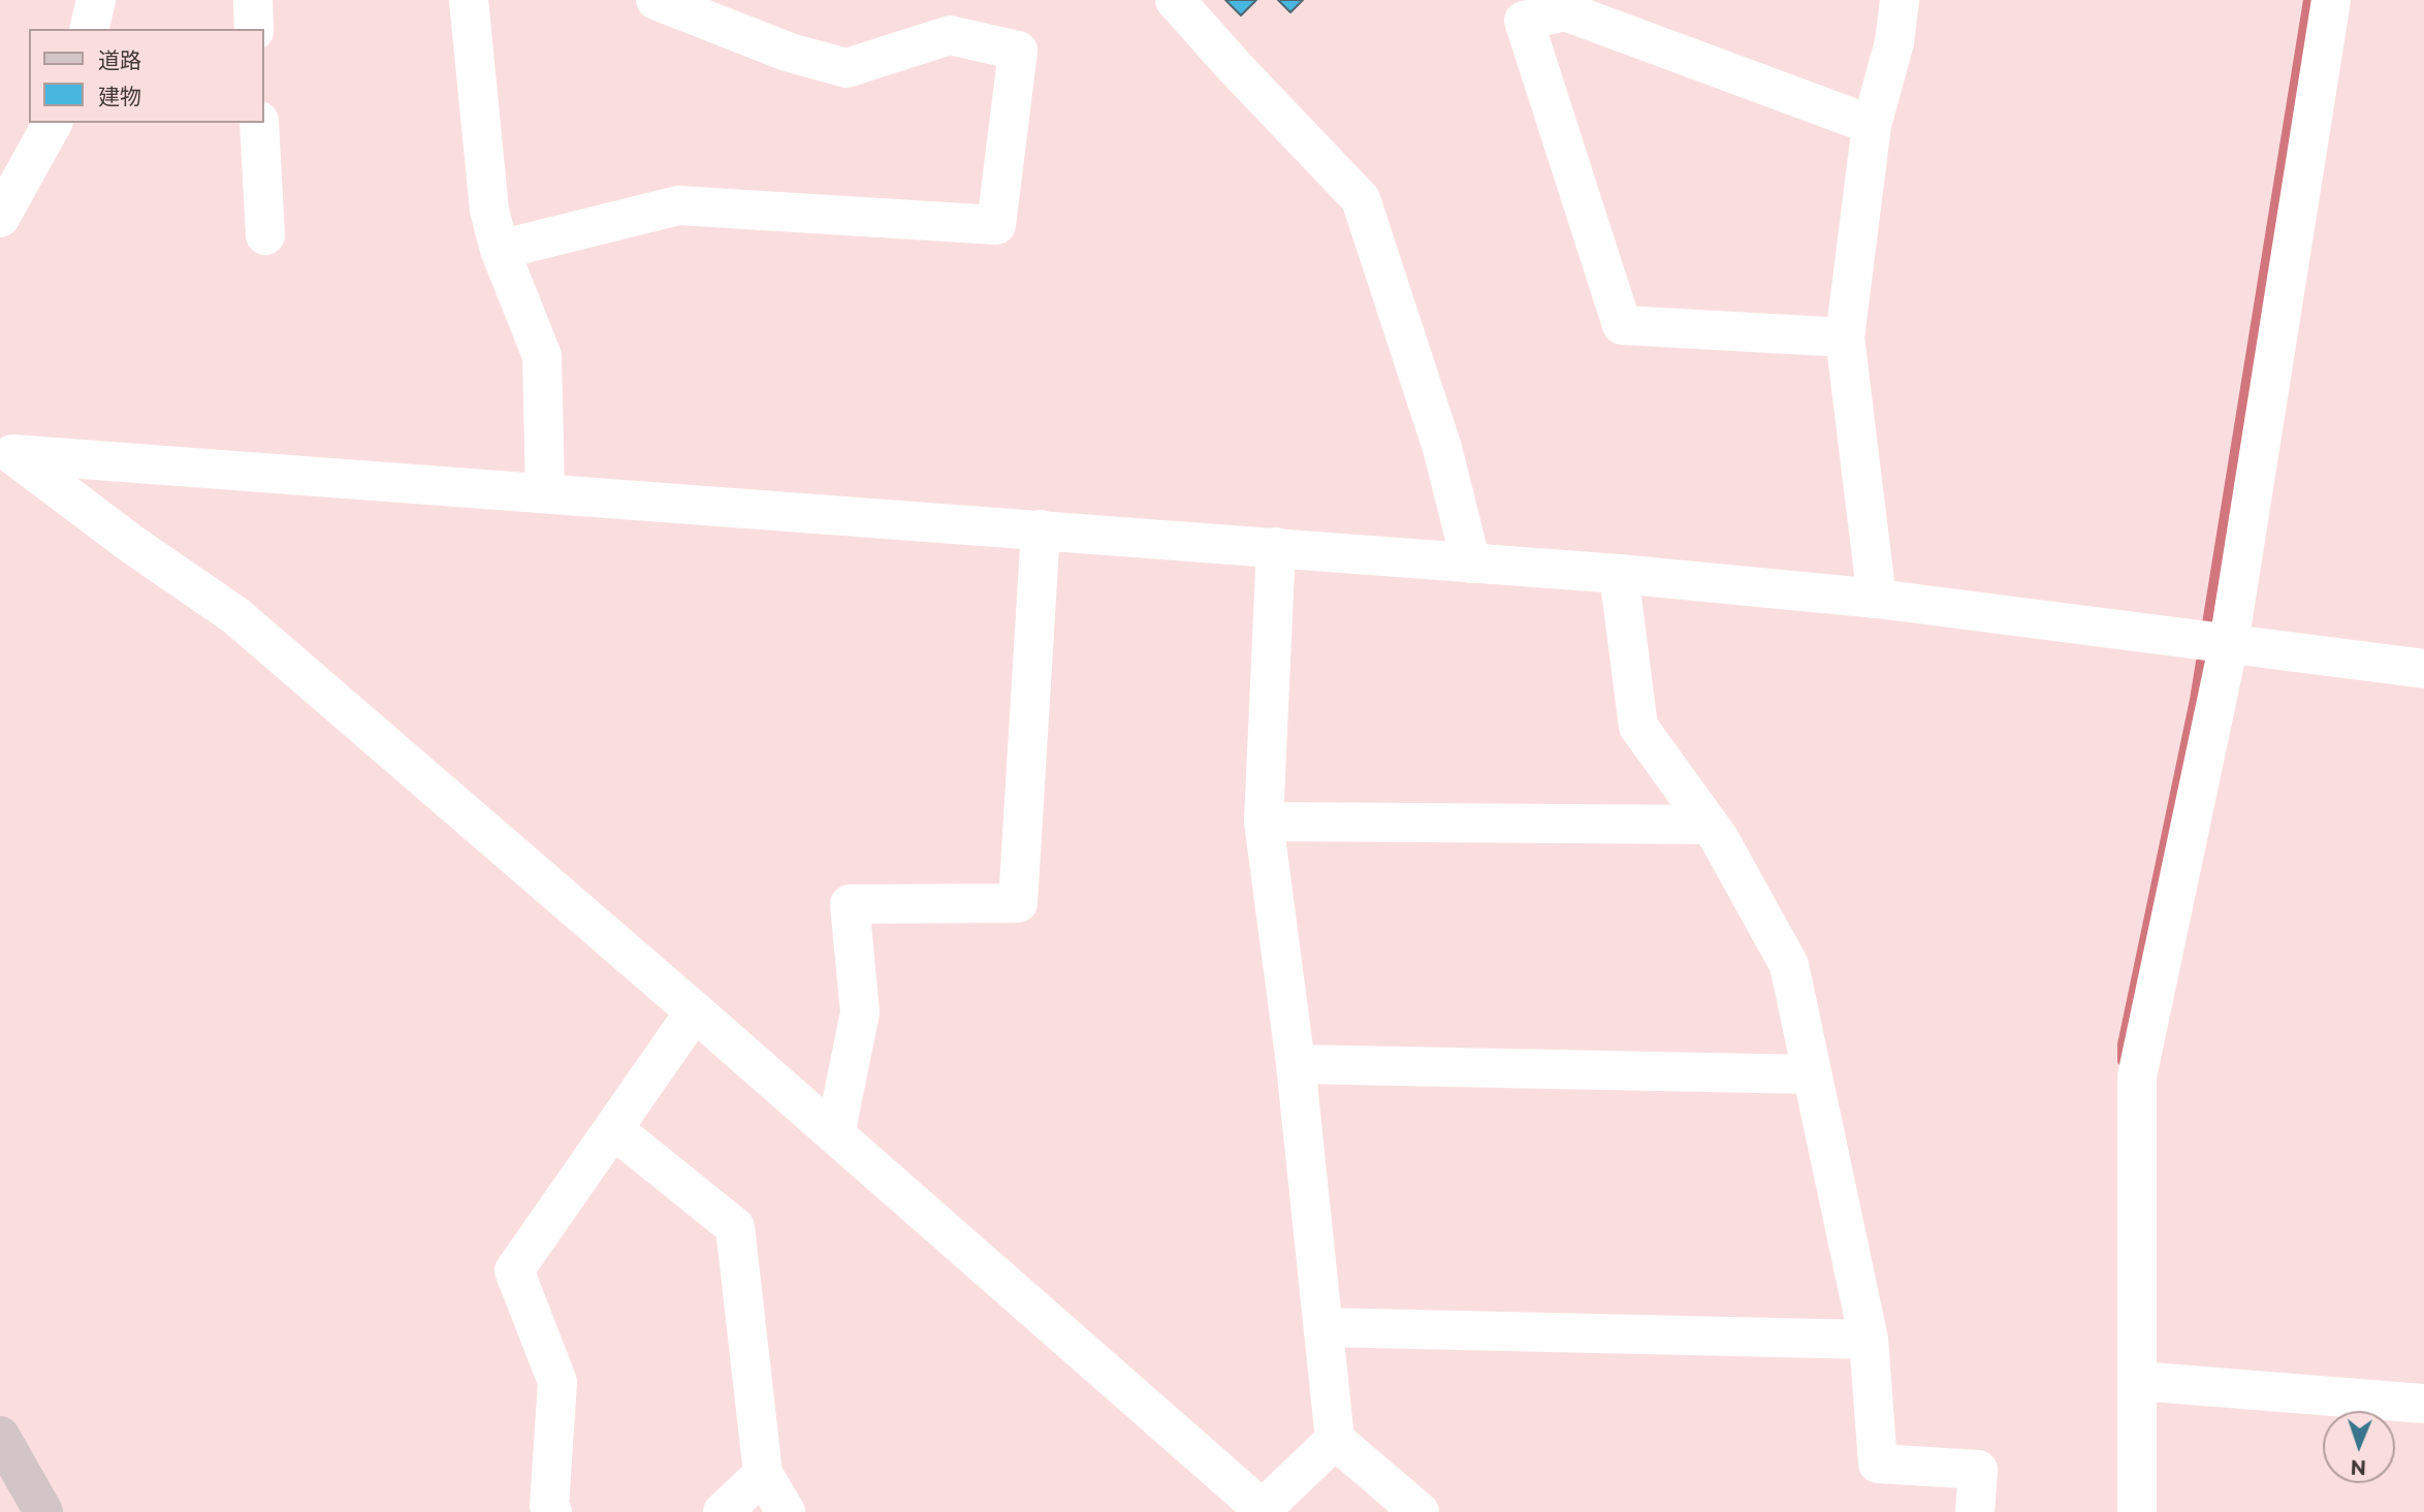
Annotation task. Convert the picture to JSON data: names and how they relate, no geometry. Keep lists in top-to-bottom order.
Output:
{
  "legend": ["道路", "建物"],
  "north": "bottom"
}
